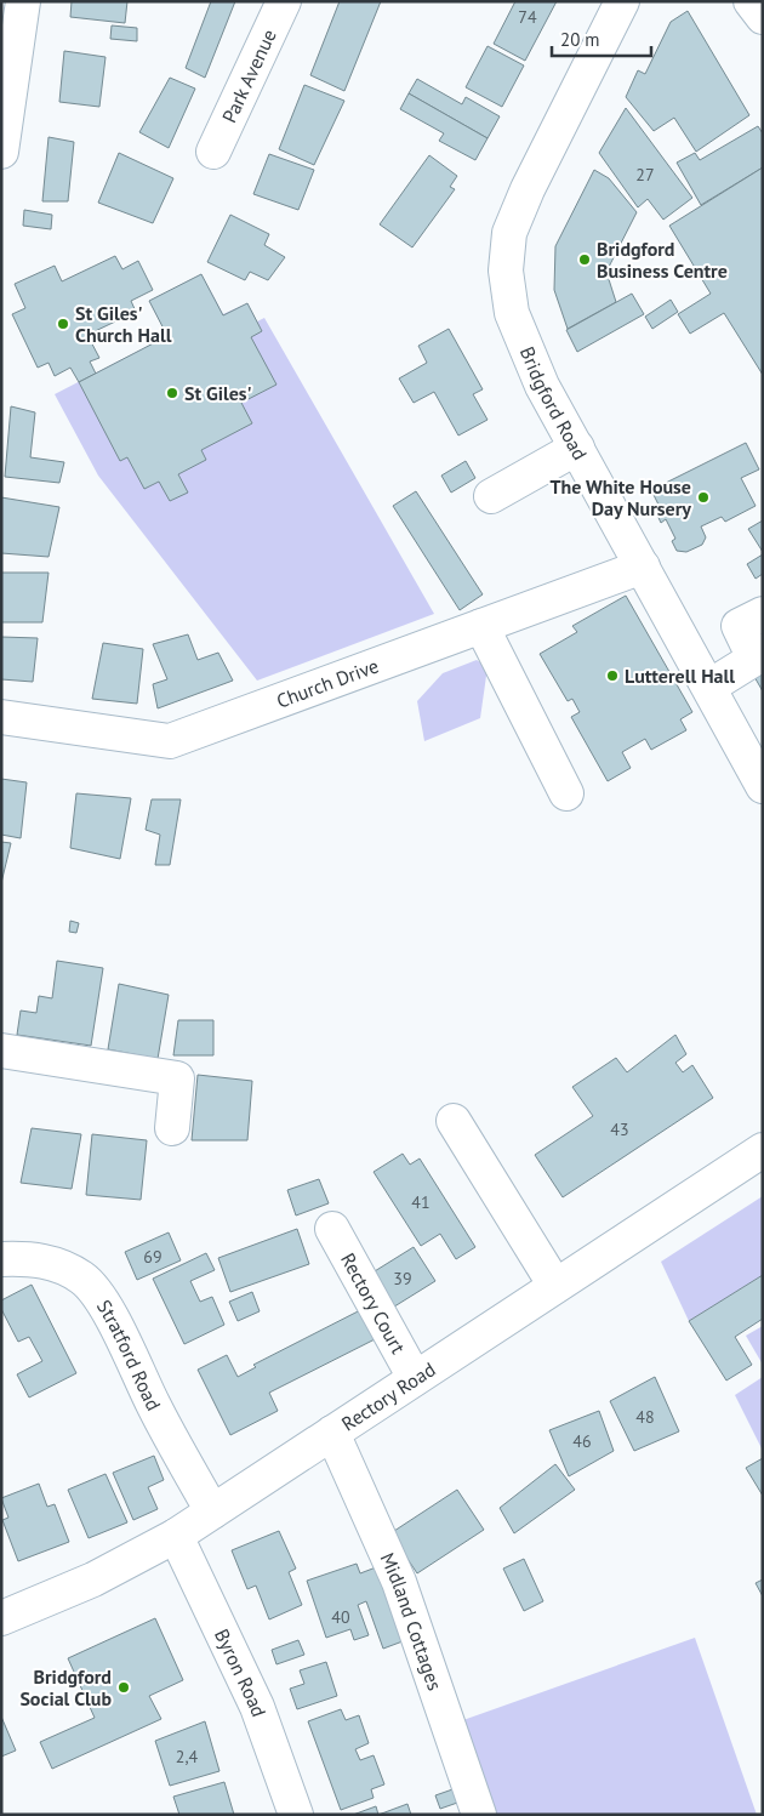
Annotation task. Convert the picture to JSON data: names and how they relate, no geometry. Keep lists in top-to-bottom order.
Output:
{
  "streets": {
    "street": [
      "Park Avenue",
      "Bridgford Road",
      "Church Drive",
      "Rectory Court",
      "Stratford Road",
      "Rectory Road",
      "Midland Cottages",
      "Byron Road"
    ]
  },
  "crossings": [
    ["Bridgford Road", "Church Drive"],
    ["Rectory Court", "Rectory Road"],
    ["Stratford Road", "Rectory Road"],
    ["Rectory Road", "Midland Cottages"],
    ["Rectory Road", "Byron Road"]
  ],
  "places": [
    "Bridgford Business Centre",
    "St Giles' Church Hall",
    "St Giles'",
    "The White House Day Nursery",
    "Lutterell Hall",
    "Bridgford Social Club"
  ],
  "house_numbers": [
    "74",
    "27",
    "43",
    "41",
    "69",
    "39",
    "48",
    "46",
    "40",
    "2,4"
  ],
  "scale_bar": "20 m"
}
